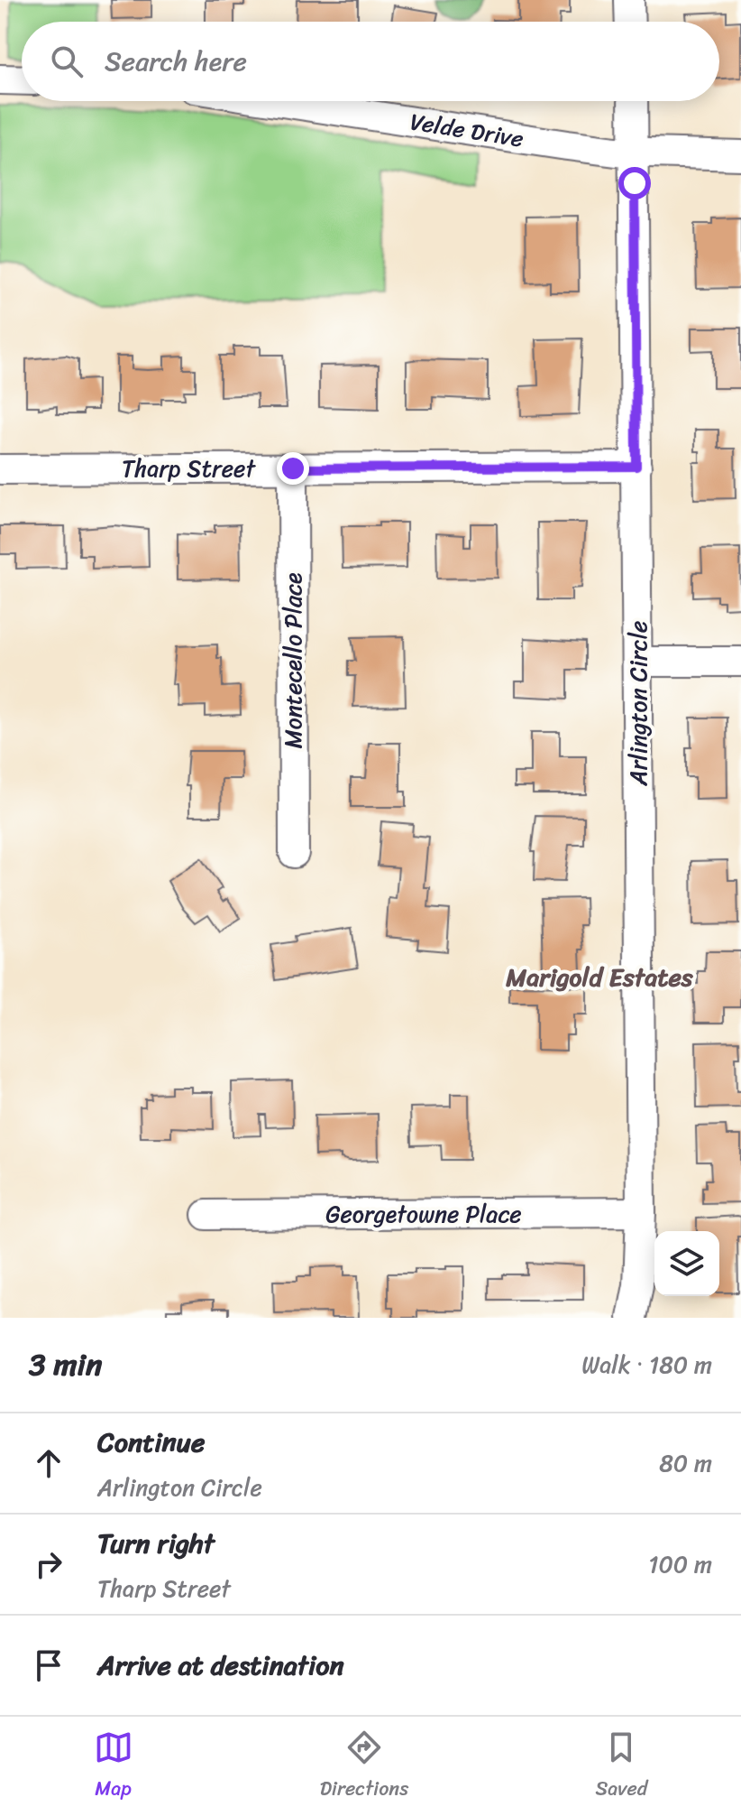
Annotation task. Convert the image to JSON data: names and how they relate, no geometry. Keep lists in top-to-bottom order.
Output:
{
  "streets": {
    "street": [
      "Velde Drive",
      "Tharp Street",
      "Montecello Place",
      "Arlington Circle",
      "Georgetowne Place"
    ]
  },
  "crossings": [
    ["Velde Drive", "Arlington Circle"],
    ["Tharp Street", "Montecello Place"],
    ["Tharp Street", "Arlington Circle"],
    ["Arlington Circle", "Georgetowne Place"]
  ],
  "districts": ["Marigold Estates"],
  "page": {
    "search": "Search here",
    "heading": ["3 min", "Walk · 180 m"],
    "list": [
      ["Continue", "Arlington Circle", "80 m"],
      ["Turn right", "Tharp Street", "100 m"],
      "Arrive at destination"
    ],
    "nav": ["Map", "Directions", "Saved"]
  }
}
